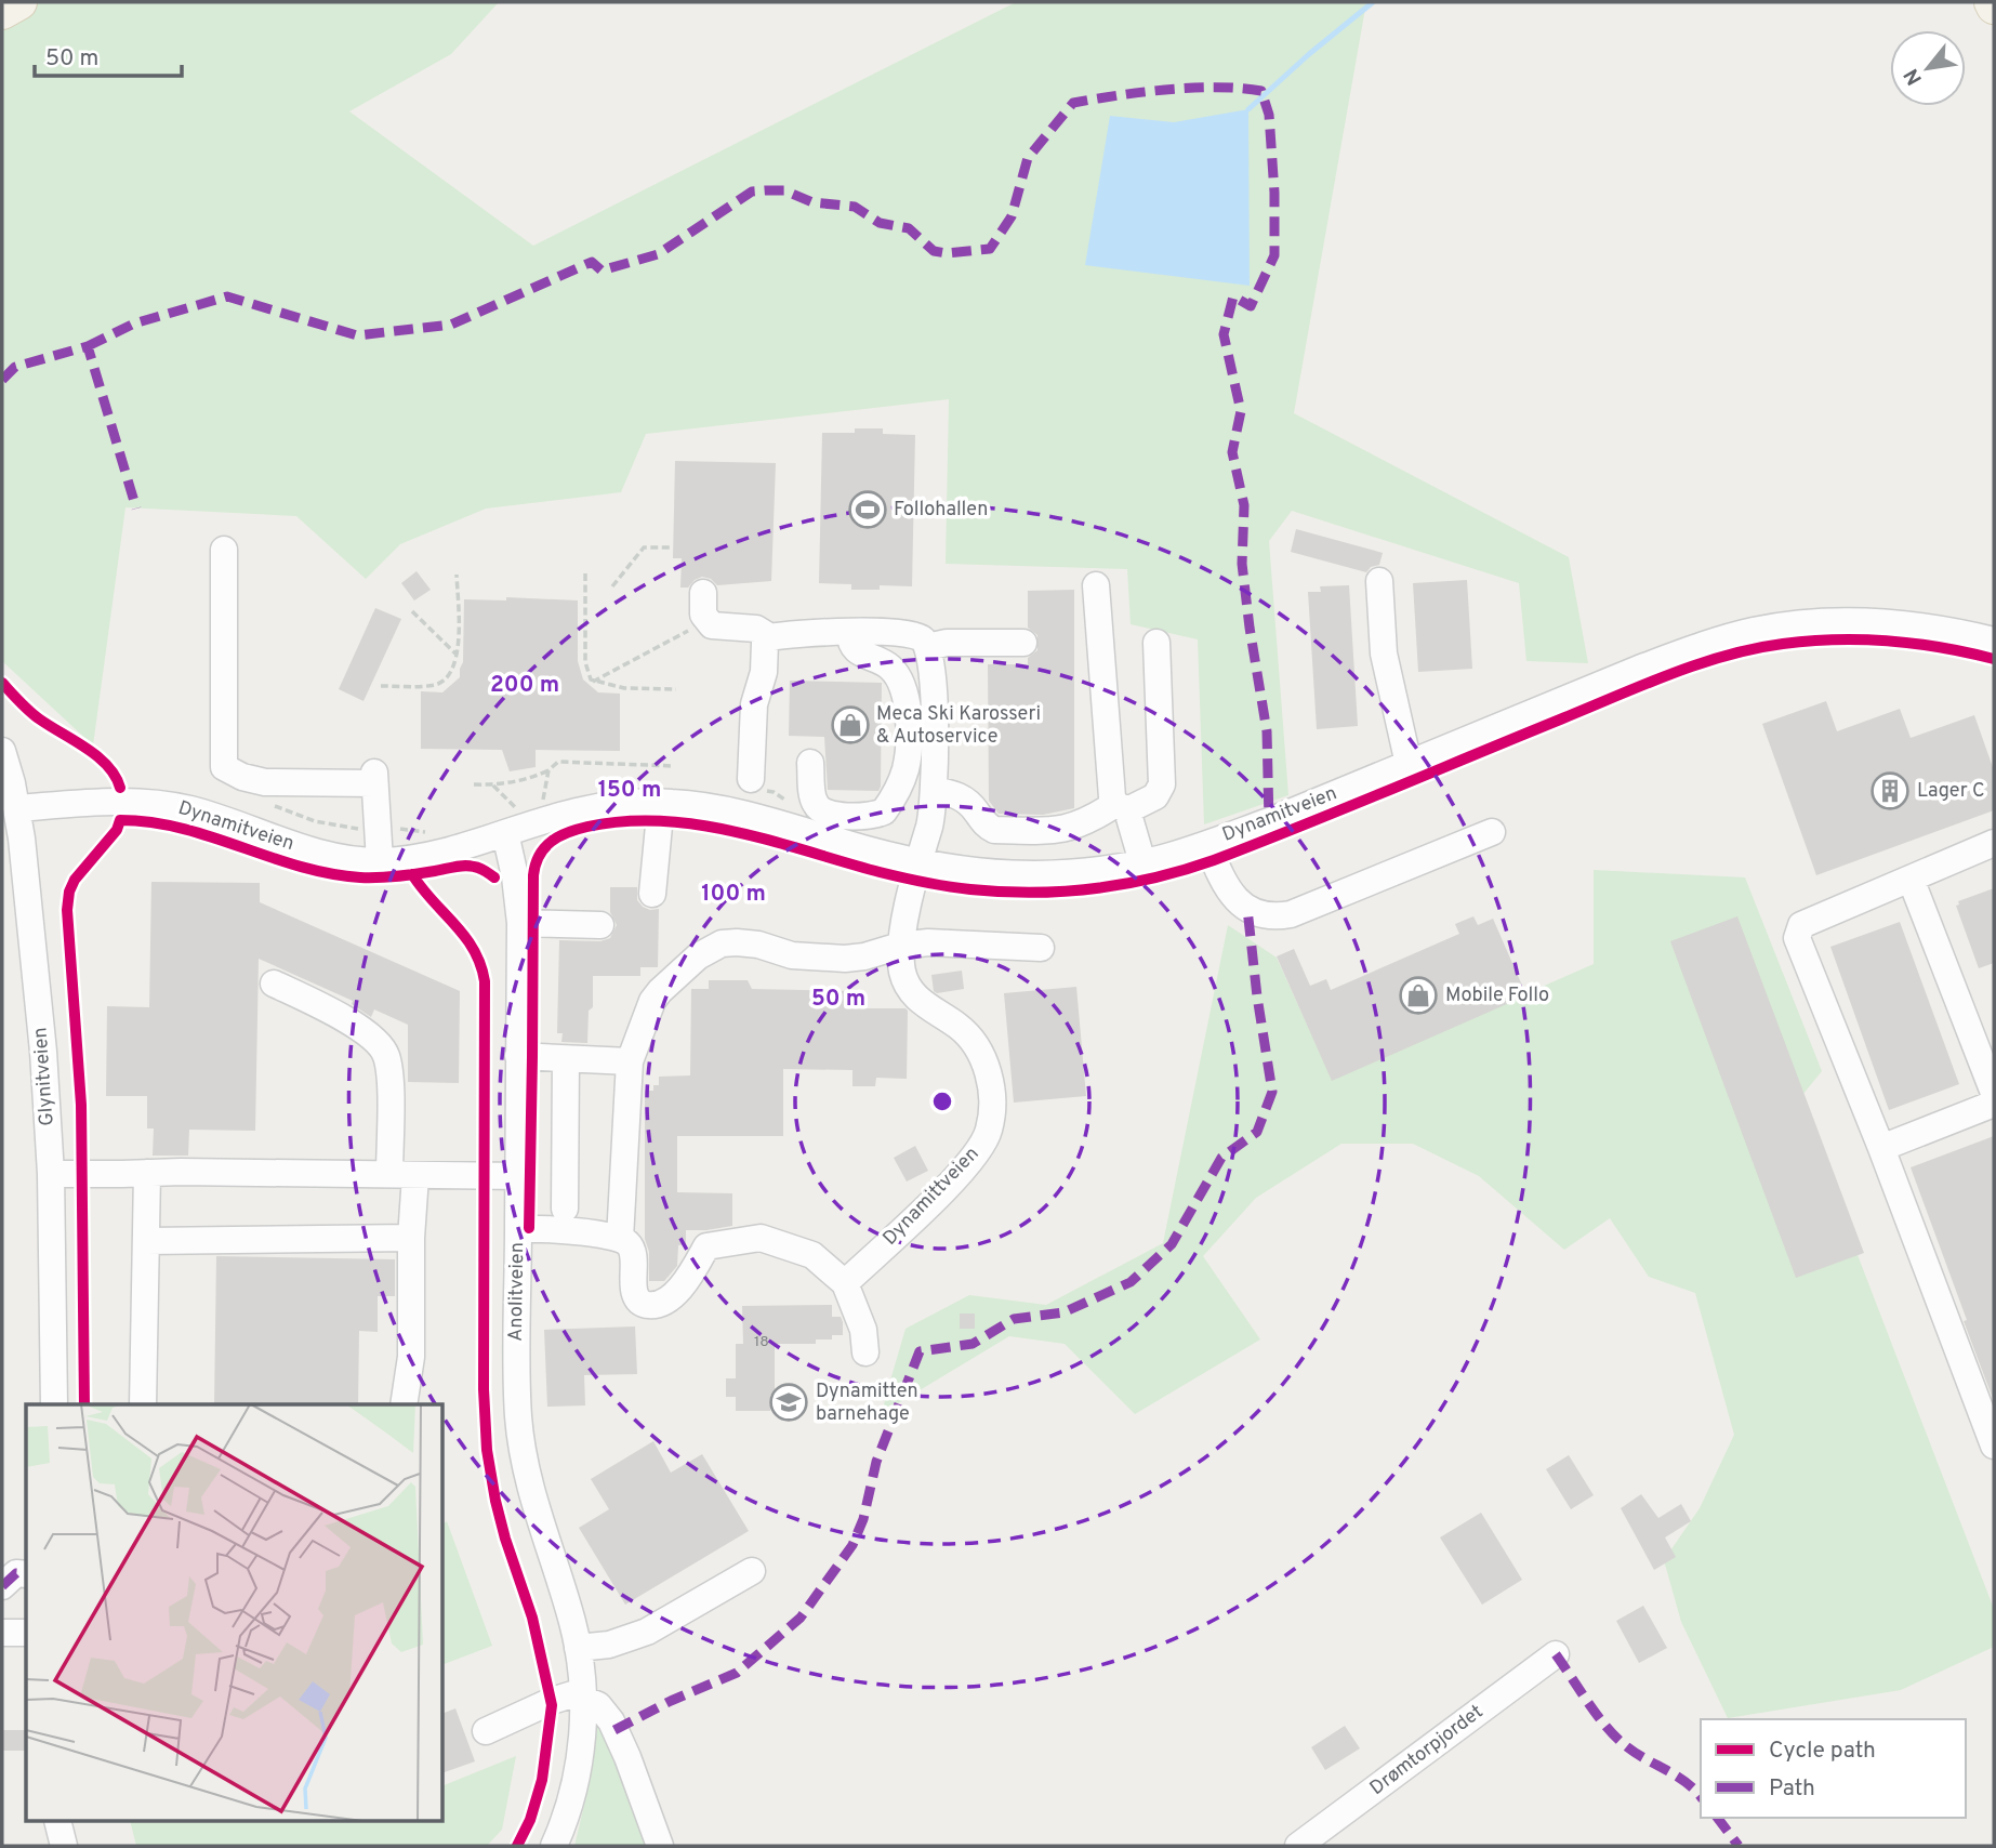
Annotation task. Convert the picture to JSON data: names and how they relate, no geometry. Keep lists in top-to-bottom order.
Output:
{
  "streets": {
    "street": [
      "Dynamitveien",
      "Glynitveien",
      "Dynamittveien",
      "Anolitveien",
      "Drømtorpjordet"
    ]
  },
  "crossings": [
    ["Dynamitveien", "Glynitveien"],
    ["Dynamitveien", "Dynamittveien"],
    ["Dynamitveien", "Anolitveien"]
  ],
  "places": {
    "sports": ["Follohallen"],
    "shop": ["Meca Ski Karosseri & Autoservice", "Mobile Follo"],
    "building": ["Lager C"],
    "school or university": ["Dynamitten barnehage"]
  },
  "house_numbers": ["18"],
  "legend": ["Cycle path", "Path"],
  "scale_bar": "50 m",
  "north": "bottom left",
  "rings": [
    "200 m",
    "150 m",
    "100 m",
    "50 m"
  ]
}
